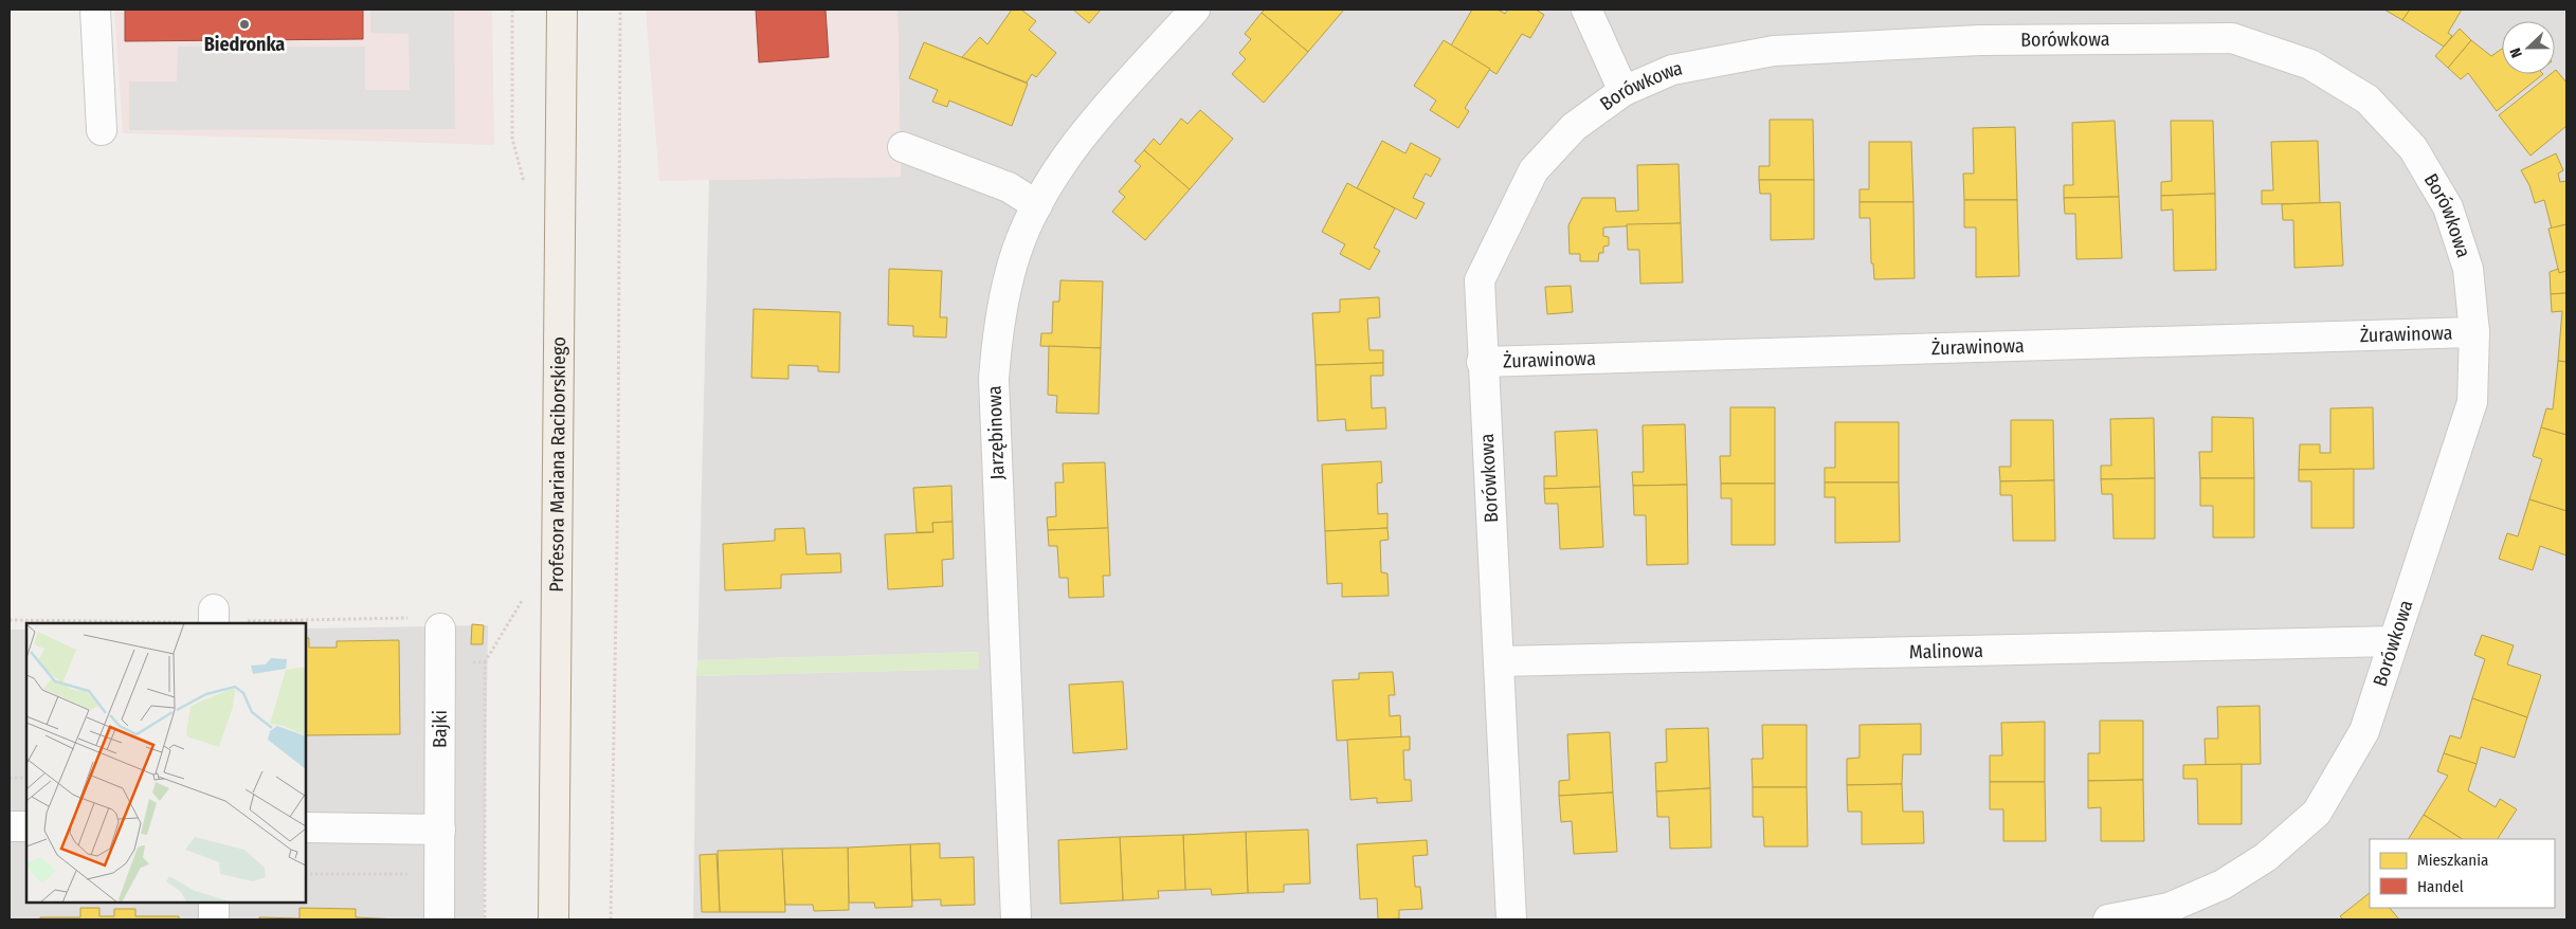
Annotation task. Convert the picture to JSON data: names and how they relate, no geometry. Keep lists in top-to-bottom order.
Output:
{
  "streets": {
    "main road": ["Profesora Mariana Raciborskiego"],
    "street": [
      "Borówkowa",
      "Żurawinowa",
      "Jarzębinowa",
      "Malinowa",
      "Bajki"
    ]
  },
  "crossings": [
    ["Borówkowa", "Żurawinowa"],
    ["Borówkowa", "Malinowa"]
  ],
  "places": ["Biedronka"],
  "legend": ["Mieszkania", "Handel"],
  "north": "left"
}
